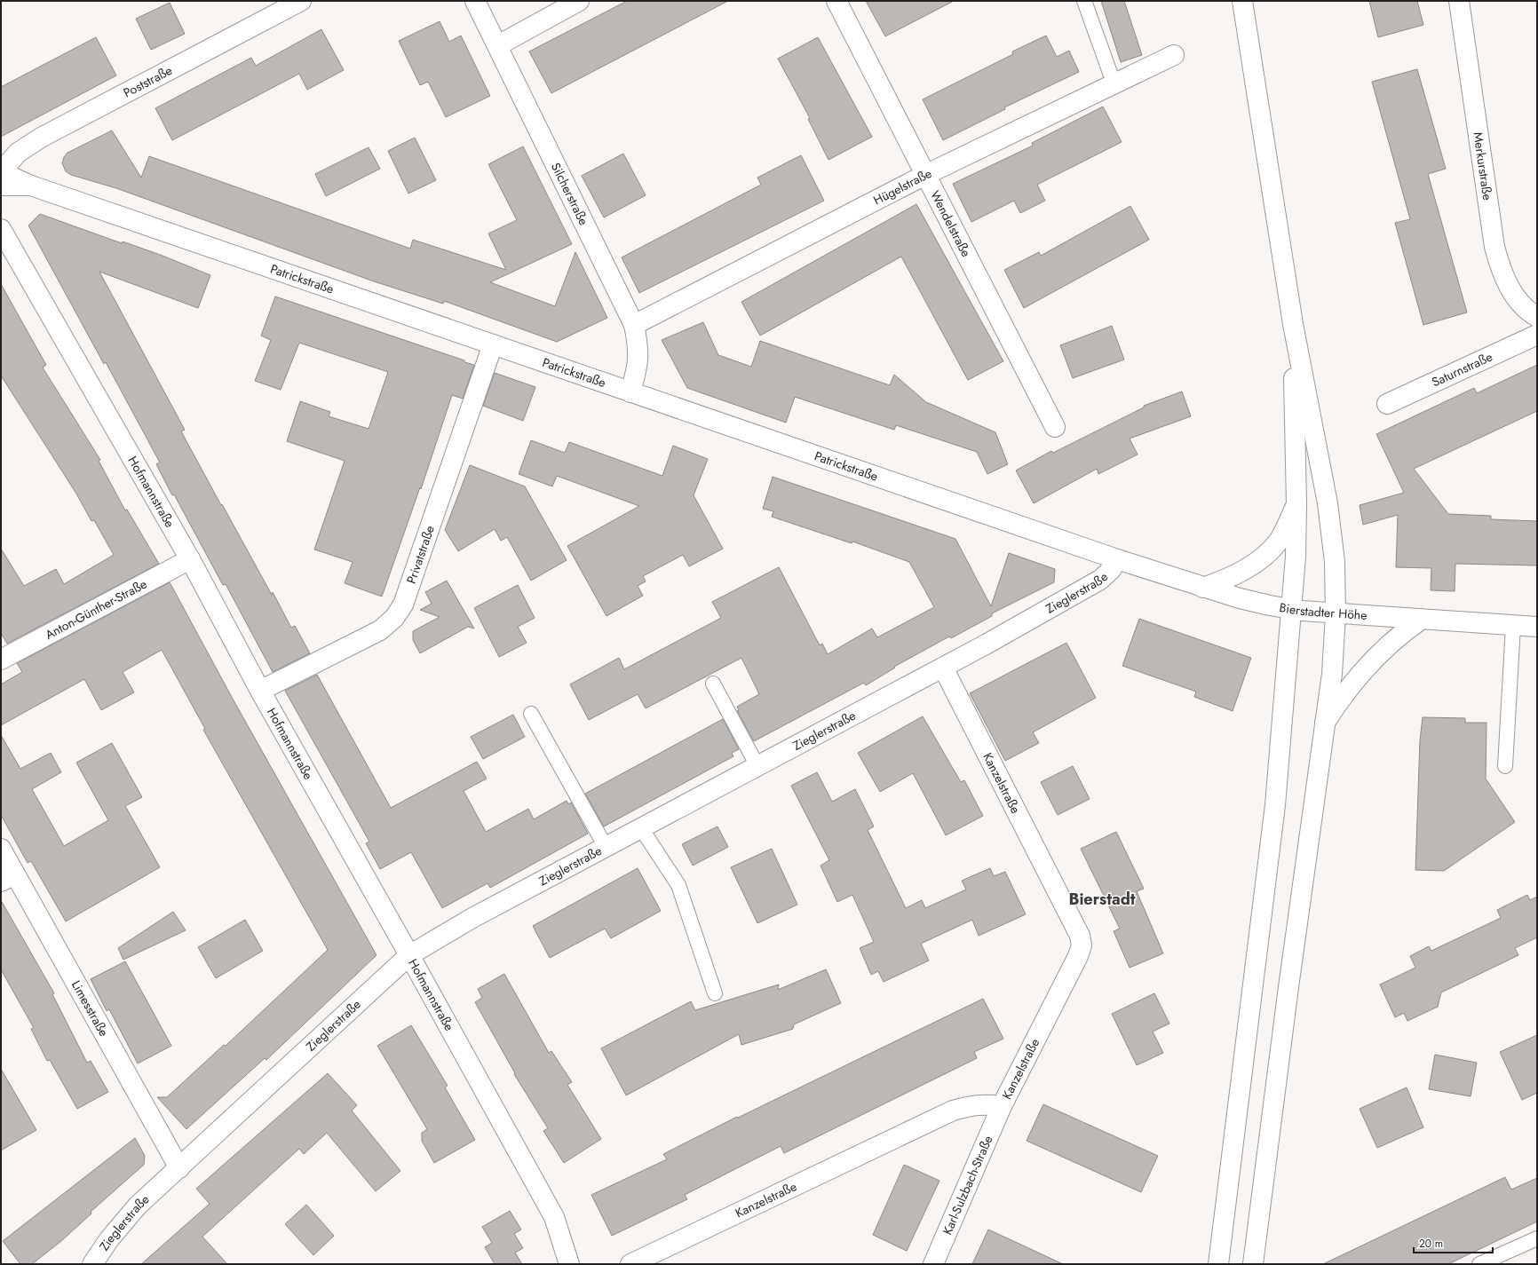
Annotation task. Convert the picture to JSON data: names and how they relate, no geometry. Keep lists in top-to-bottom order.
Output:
{
  "streets": {
    "main road": [
      "Poststraße",
      "Merkurstraße",
      "Hügelstraße",
      "Silcherstraße",
      "Wendelstraße",
      "Patrickstraße",
      "Saturnstraße",
      "Hofmannstraße",
      "Privatstraße",
      "Zieglerstraße",
      "Anton-Günther-Straße",
      "Bierstadter Höhe",
      "Kanzelstraße",
      "Limesstraße",
      "Karl-Sulzbach-Straße"
    ]
  },
  "crossings": [
    ["Poststraße", "Patrickstraße"],
    ["Hügelstraße", "Silcherstraße"],
    ["Hügelstraße", "Wendelstraße"],
    ["Silcherstraße", "Patrickstraße"],
    ["Patrickstraße", "Privatstraße"],
    ["Patrickstraße", "Zieglerstraße"],
    ["Patrickstraße", "Bierstadter Höhe"],
    ["Hofmannstraße", "Privatstraße"],
    ["Hofmannstraße", "Zieglerstraße"],
    ["Hofmannstraße", "Anton-Günther-Straße"],
    ["Zieglerstraße", "Bierstadter Höhe"],
    ["Zieglerstraße", "Kanzelstraße"],
    ["Zieglerstraße", "Limesstraße"],
    ["Kanzelstraße", "Karl-Sulzbach-Straße"]
  ],
  "districts": ["Bierstadt"],
  "scale_bar": "20 m"
}
